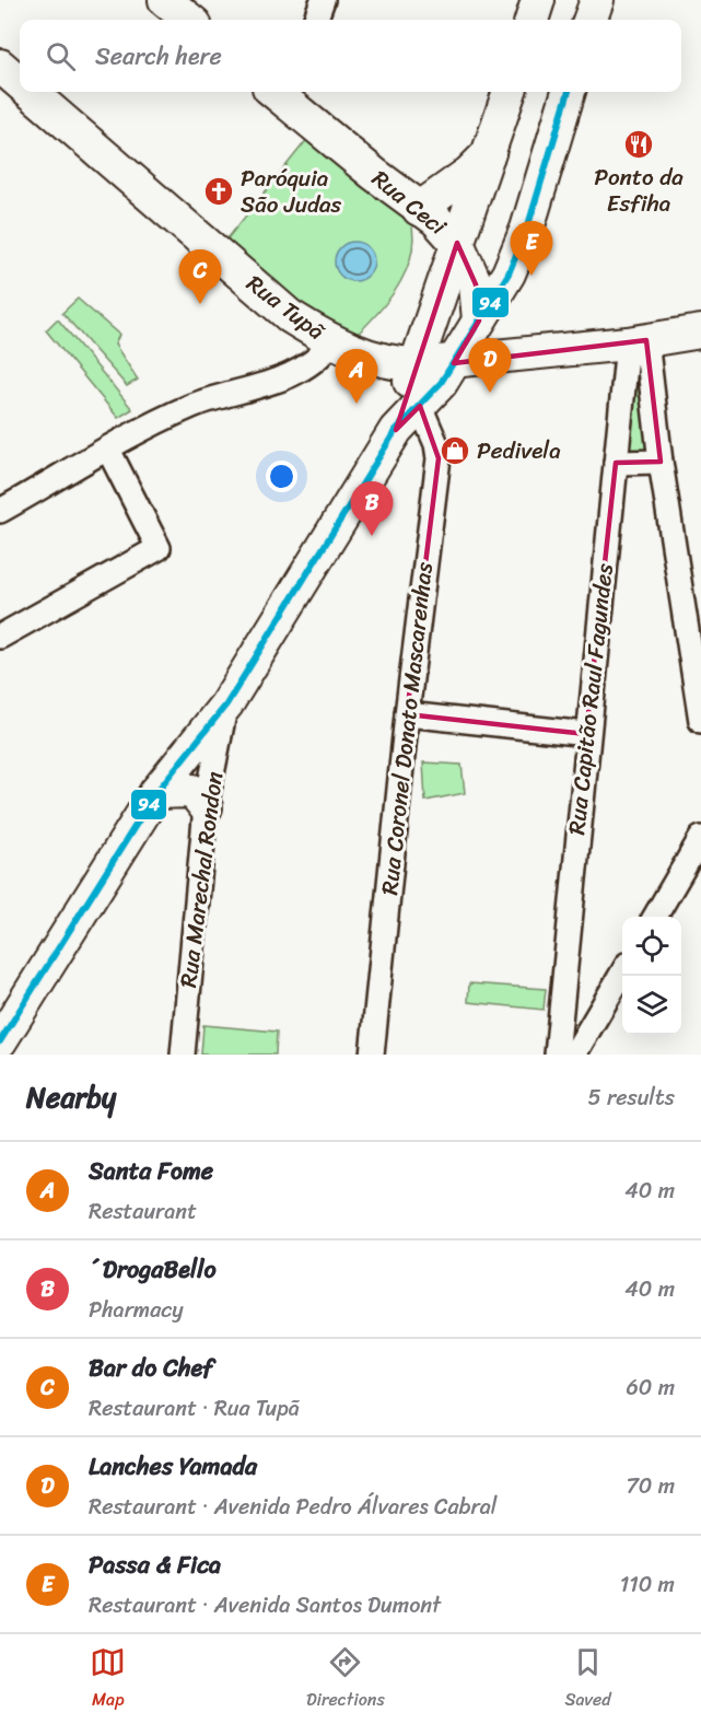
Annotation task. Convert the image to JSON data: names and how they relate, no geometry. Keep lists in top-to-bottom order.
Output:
{
  "streets": {
    "main road": ["Rua Ceci", "Rua Tupã"],
    "street": ["Rua Capitão Raul Fagundes", "Rua Coronel Donato Mascarenhas", "Rua Marechal Rondon"]
  },
  "crossings": [
    ["Rua Tupã", "Rua Capitão Raul Fagundes"]
  ],
  "places": {
    "restaurant": ["Ponto da Esfiha"],
    "church": ["Paróquia São Judas"],
    "shop": ["Pedivela"]
  },
  "lines": ["transit line 94"],
  "page": {
    "search": "Search here",
    "pins": [
      "E",
      "C",
      "D",
      "A",
      "B"
    ],
    "heading": ["Nearby", "5 results"],
    "list": [
      {
        "mark": "A",
        "name": "Santa Fome",
        "note": "Restaurant",
        "value": "40 m"
      },
      {
        "mark": "B",
        "name": "´DrogaBello",
        "note": "Pharmacy",
        "value": "40 m"
      },
      {
        "mark": "C",
        "name": "Bar do Chef",
        "note": "Restaurant · Rua Tupã",
        "value": "60 m"
      },
      {
        "mark": "D",
        "name": "Lanches Yamada",
        "note": "Restaurant · Avenida Pedro Álvares Cabral",
        "value": "70 m"
      },
      {
        "mark": "E",
        "name": "Passa & Fica",
        "note": "Restaurant · Avenida Santos Dumont",
        "value": "110 m"
      }
    ],
    "nav": ["Map", "Directions", "Saved"]
  }
}
